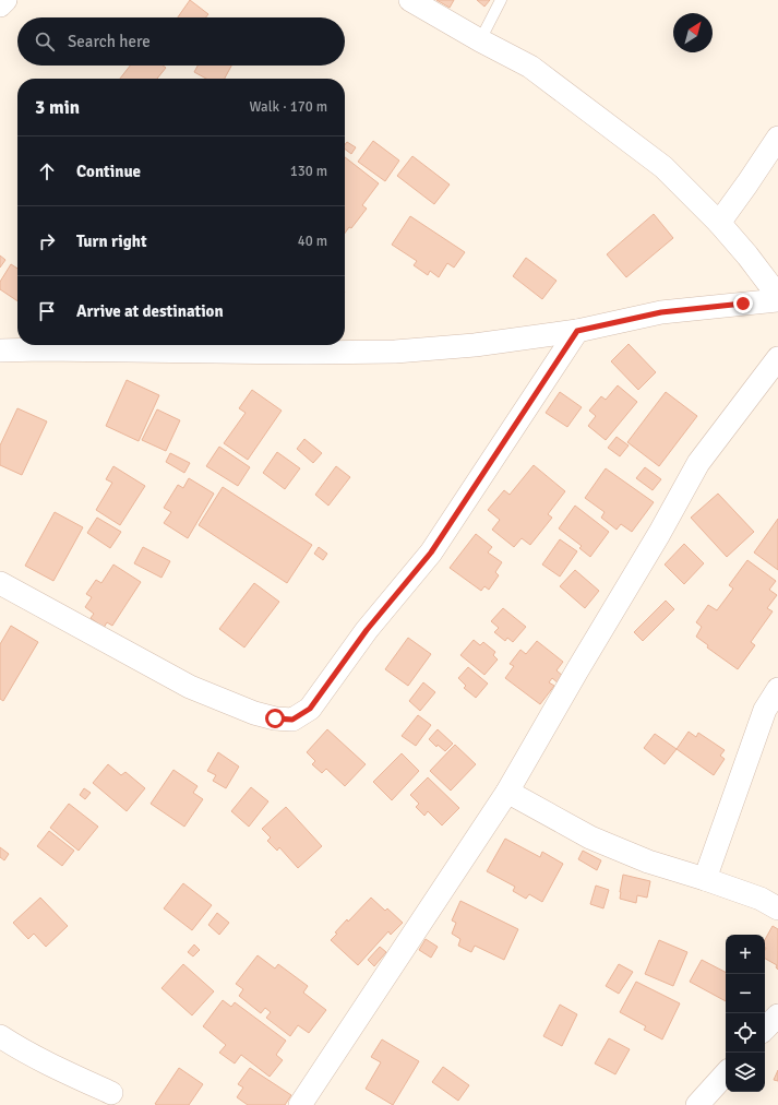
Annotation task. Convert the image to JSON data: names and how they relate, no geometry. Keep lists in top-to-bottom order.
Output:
{
  "north": "top right",
  "page": {
    "search": "Search here",
    "heading": ["3 min", "Walk · 170 m"],
    "list": [
      ["Continue", "130 m"],
      ["Turn right", "40 m"],
      "Arrive at destination"
    ],
    "map_buttons": ["+", "−"]
  }
}
